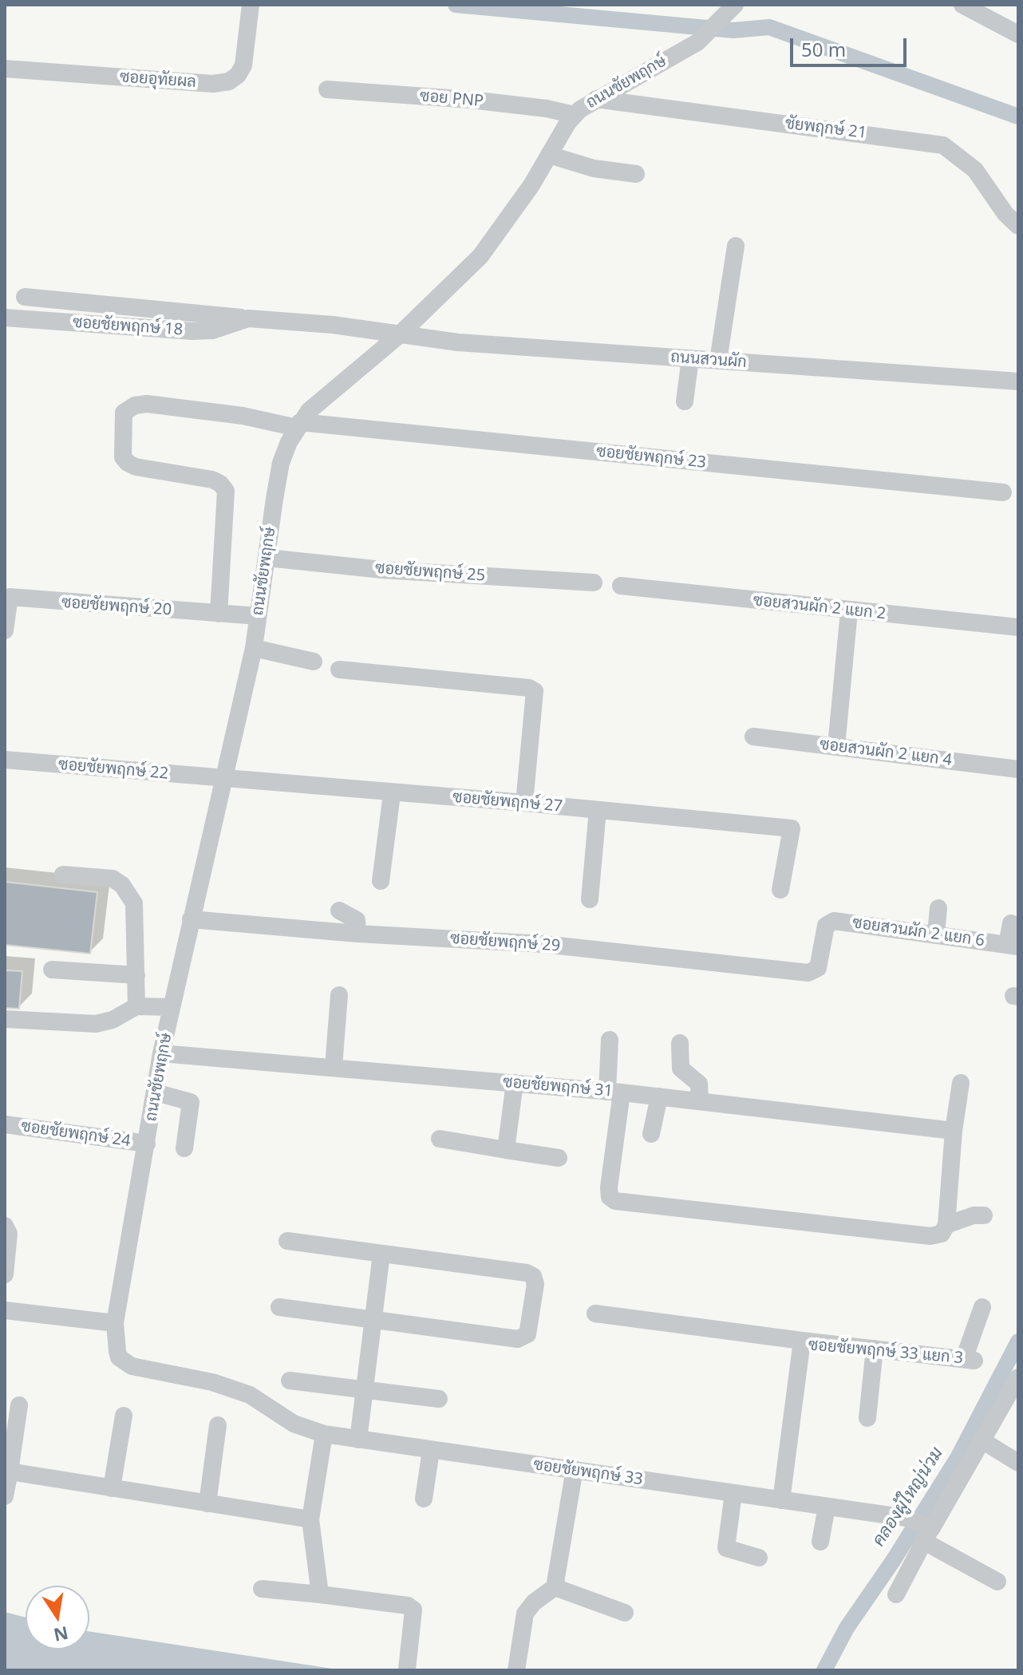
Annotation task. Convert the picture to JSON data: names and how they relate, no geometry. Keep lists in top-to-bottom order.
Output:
{
  "streets": {
    "street": [
      "ซอยอุทัยผล",
      "ถนนชัยพฤกษ์",
      "ซอย PNP",
      "ชัยพฤกษ์ 21",
      "ซอยชัยพฤกษ์ 18",
      "ถนนสวนผัก",
      "ซอยชัยพฤกษ์ 23",
      "ซอยชัยพฤกษ์ 25",
      "ซอยชัยพฤกษ์ 20",
      "ซอยสวนผัก 2 แยก 2",
      "ซอยสวนผัก 2 แยก 4",
      "ซอยชัยพฤกษ์ 22",
      "ซอยชัยพฤกษ์ 27",
      "ซอยสวนผัก 2 แยก 6",
      "ซอยชัยพฤกษ์ 29",
      "ซอยชัยพฤกษ์ 31",
      "ซอยชัยพฤกษ์ 24",
      "ซอยชัยพฤกษ์ 33 แยก 3",
      "ซอยชัยพฤกษ์ 33"
    ]
  },
  "crossings": [
    ["ถนนชัยพฤกษ์", "ซอย PNP"],
    ["ถนนชัยพฤกษ์", "ชัยพฤกษ์ 21"],
    ["ถนนชัยพฤกษ์", "ซอยชัยพฤกษ์ 18"],
    ["ถนนชัยพฤกษ์", "ถนนสวนผัก"],
    ["ถนนชัยพฤกษ์", "ซอยชัยพฤกษ์ 23"],
    ["ถนนชัยพฤกษ์", "ซอยชัยพฤกษ์ 25"],
    ["ถนนชัยพฤกษ์", "ซอยชัยพฤกษ์ 20"],
    ["ถนนชัยพฤกษ์", "ซอยชัยพฤกษ์ 22"],
    ["ถนนชัยพฤกษ์", "ซอยชัยพฤกษ์ 27"],
    ["ถนนชัยพฤกษ์", "ซอยชัยพฤกษ์ 29"],
    ["ถนนชัยพฤกษ์", "ซอยชัยพฤกษ์ 31"],
    ["ถนนชัยพฤกษ์", "ซอยชัยพฤกษ์ 24"],
    ["ถนนชัยพฤกษ์", "ซอยชัยพฤกษ์ 33"],
    ["ซอยชัยพฤกษ์ 18", "ถนนสวนผัก"],
    ["ซอยชัยพฤกษ์ 23", "ซอยชัยพฤกษ์ 20"],
    ["ซอยชัยพฤกษ์ 22", "ซอยชัยพฤกษ์ 27"],
    ["ซอยสวนผัก 2 แยก 6", "ซอยชัยพฤกษ์ 29"],
    ["ซอยชัยพฤกษ์ 33 แยก 3", "ซอยชัยพฤกษ์ 33"]
  ],
  "water": ["คลองผู้ใหญ่น่วม"],
  "scale_bar": "50 m",
  "north": "bottom"
}
